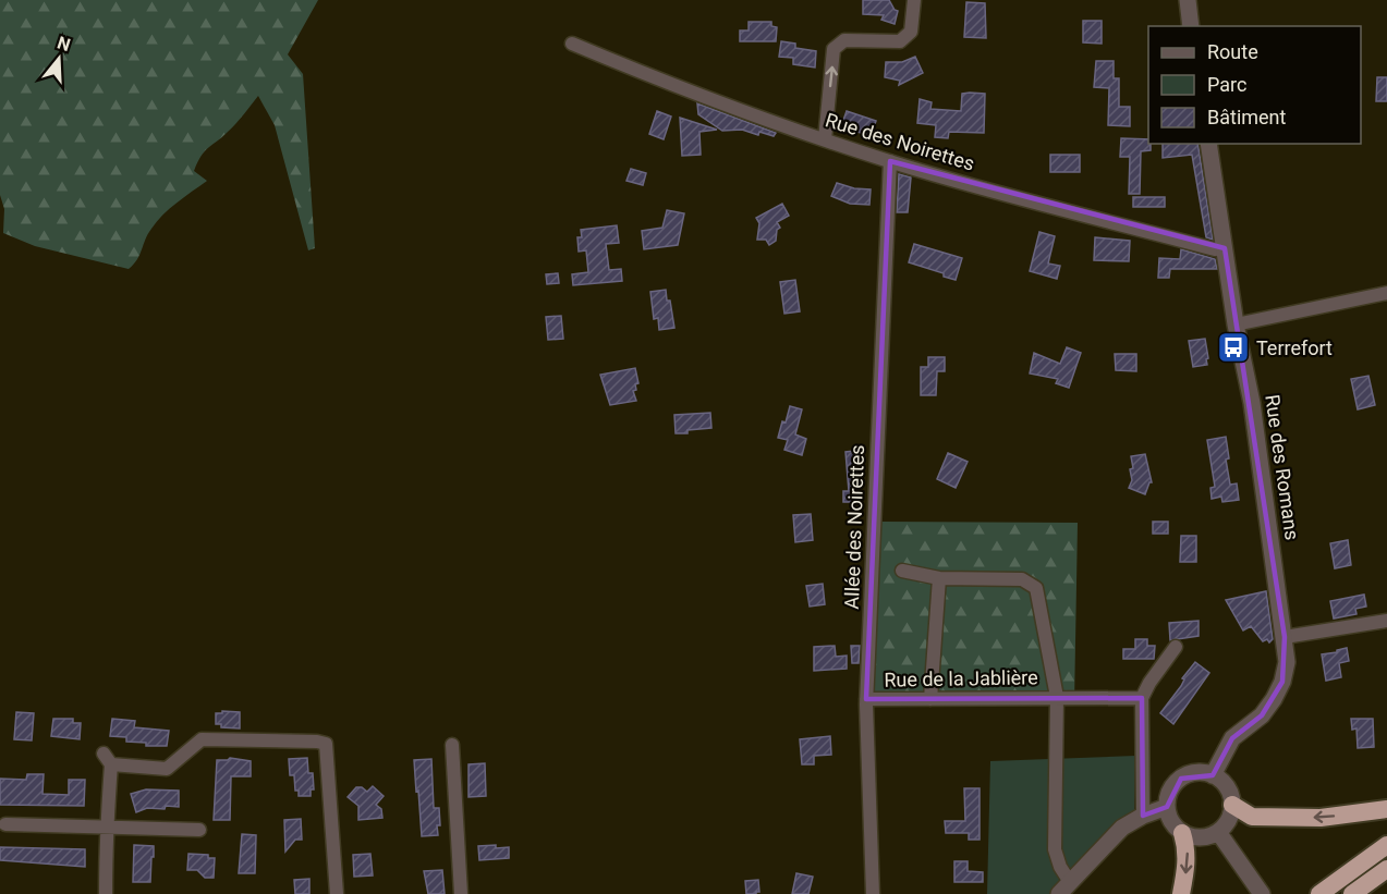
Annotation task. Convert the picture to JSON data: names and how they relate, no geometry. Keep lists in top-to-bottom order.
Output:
{
  "streets": {
    "street": [
      "Rue des Noirettes",
      "Rue des Romans",
      "Allée des Noirettes",
      "Rue de la Jablière"
    ]
  },
  "crossings": [
    ["Rue des Noirettes", "Rue des Romans"],
    ["Rue des Noirettes", "Allée des Noirettes"],
    ["Allée des Noirettes", "Rue de la Jablière"]
  ],
  "places": {
    "bus stop": ["Terrefort"]
  },
  "legend": ["Route", "Parc", "Bâtiment"],
  "north": "top"
}
